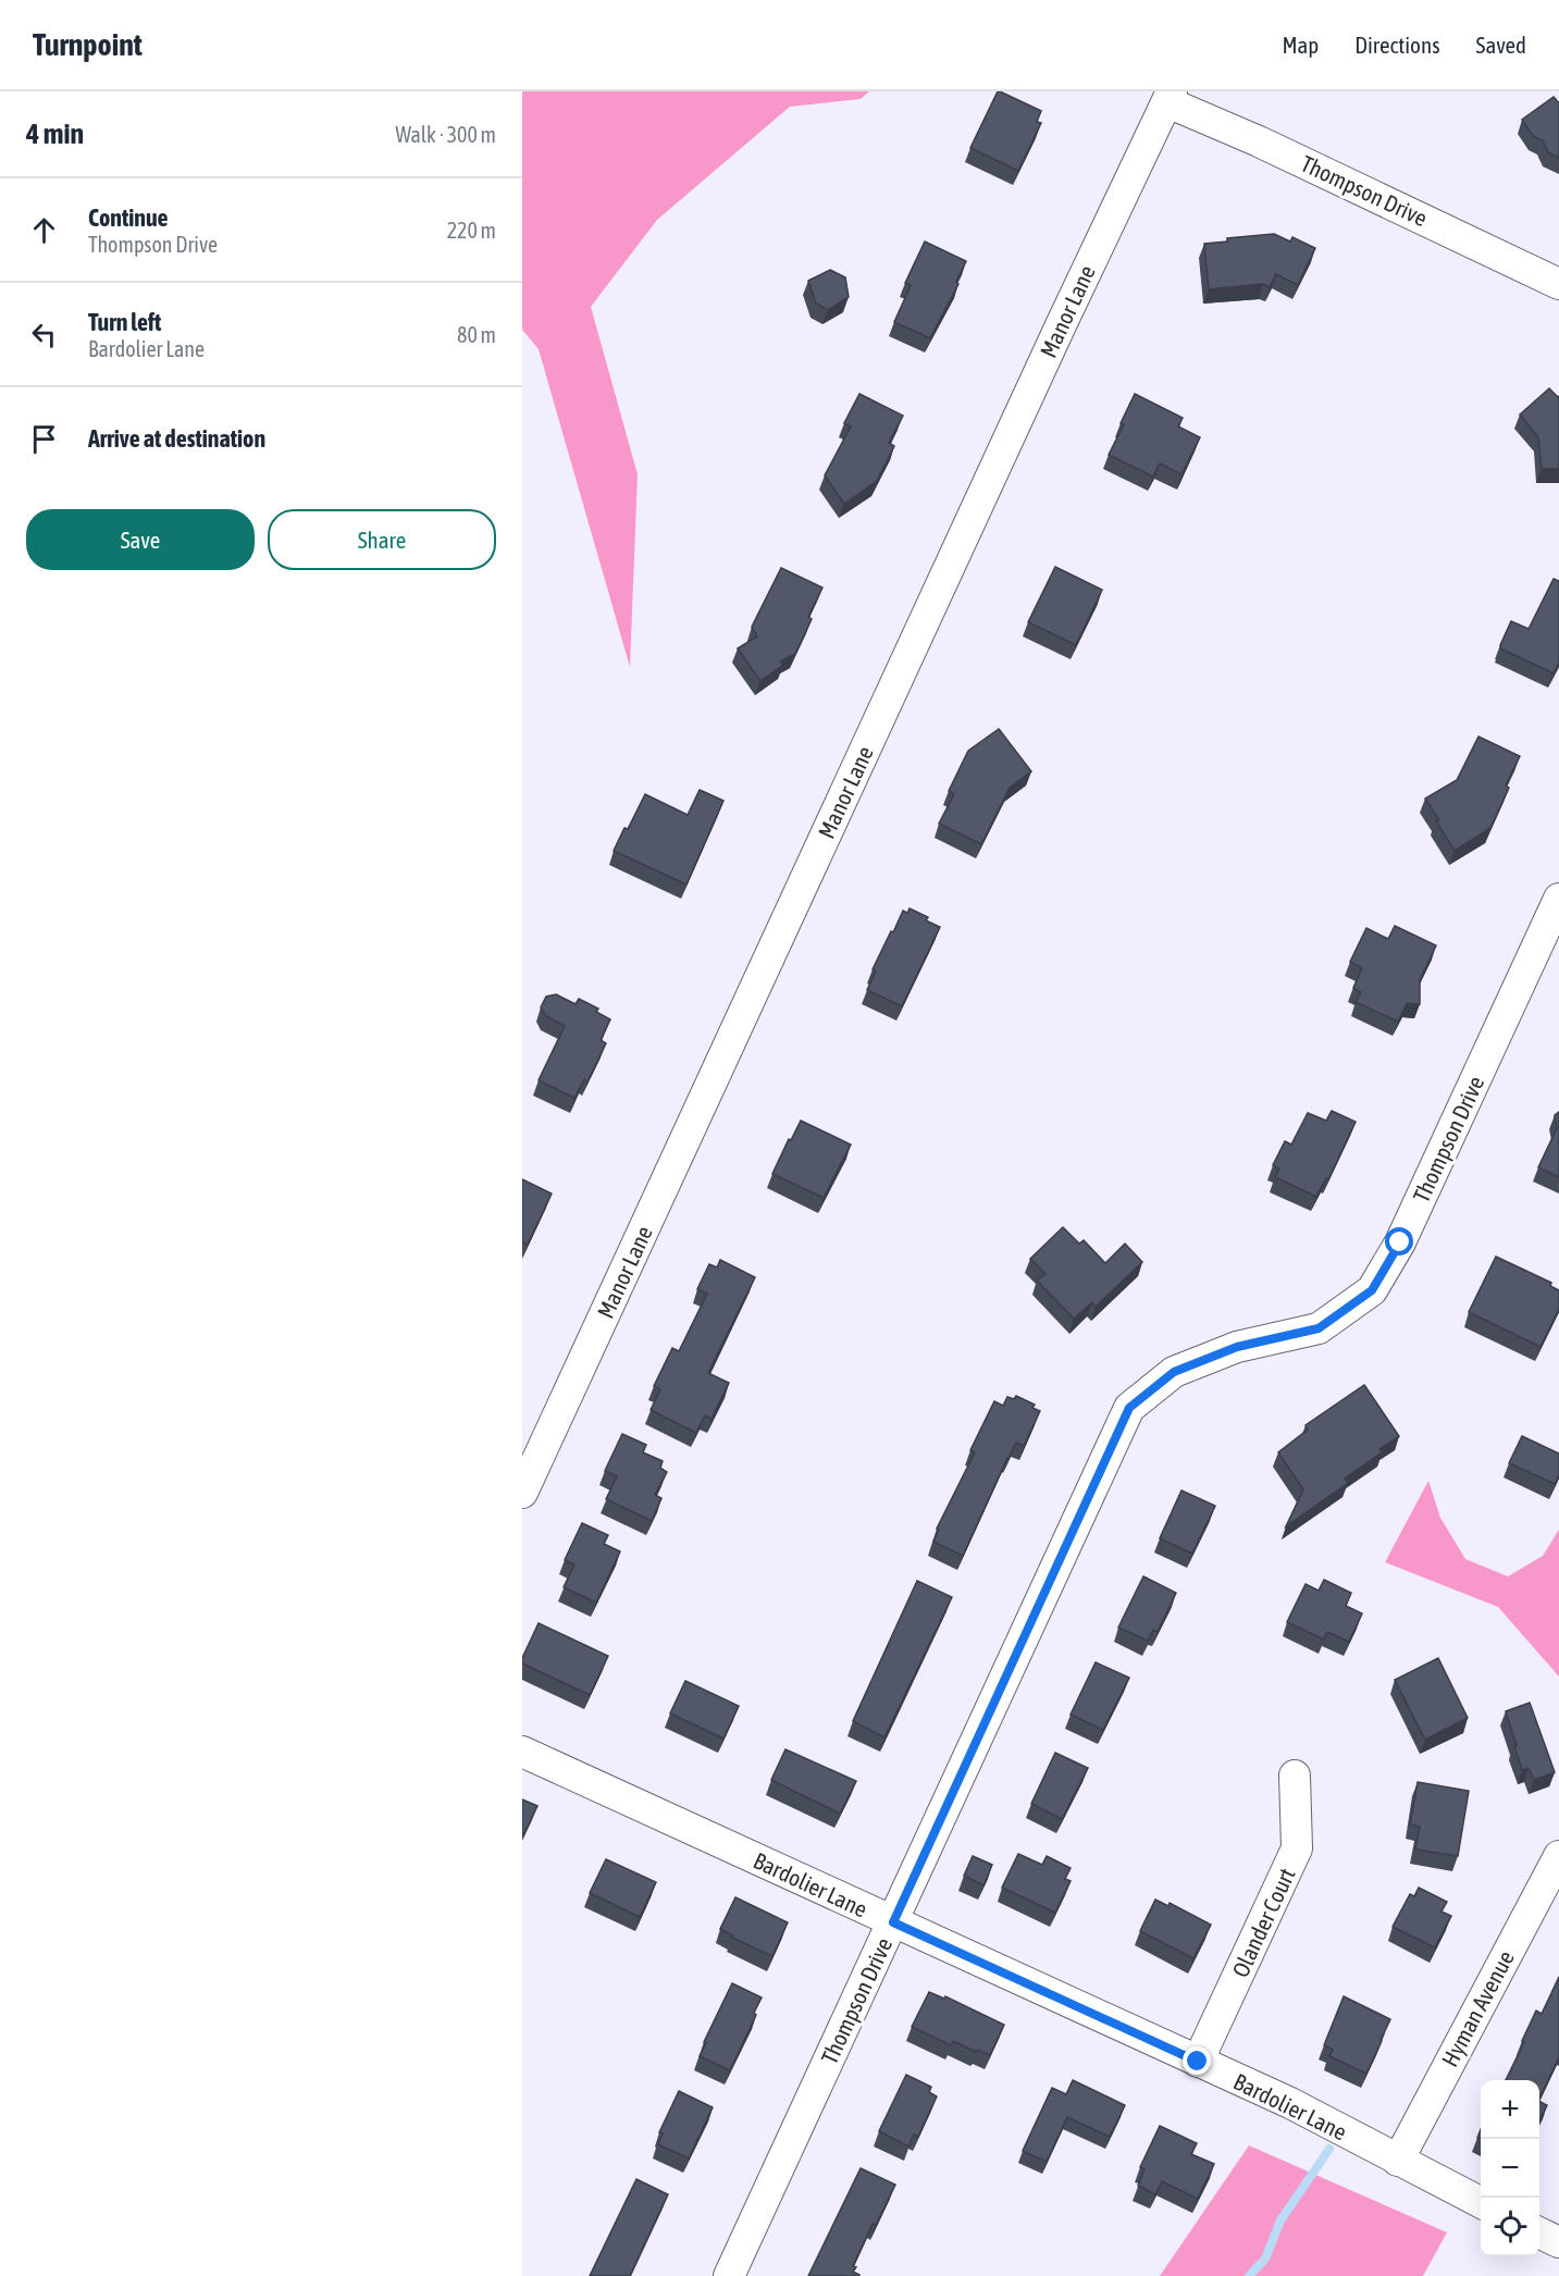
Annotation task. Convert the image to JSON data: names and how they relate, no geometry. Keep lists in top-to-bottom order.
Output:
{
  "streets": {
    "street": [
      "Thompson Drive",
      "Manor Lane",
      "Bardolier Lane",
      "Olander Court",
      "Hyman Avenue"
    ]
  },
  "crossings": [
    ["Thompson Drive", "Manor Lane"],
    ["Thompson Drive", "Bardolier Lane"],
    ["Bardolier Lane", "Olander Court"],
    ["Bardolier Lane", "Hyman Avenue"]
  ],
  "page": {
    "header": "Turnpoint",
    "nav": ["Map", "Directions", "Saved"],
    "heading": ["4 min", "Walk · 300 m"],
    "list": [
      ["Continue", "Thompson Drive", "220 m"],
      ["Turn left", "Bardolier Lane", "80 m"],
      "Arrive at destination"
    ],
    "buttons": ["Save", "Share"],
    "map_buttons": ["+", "−"]
  }
}
